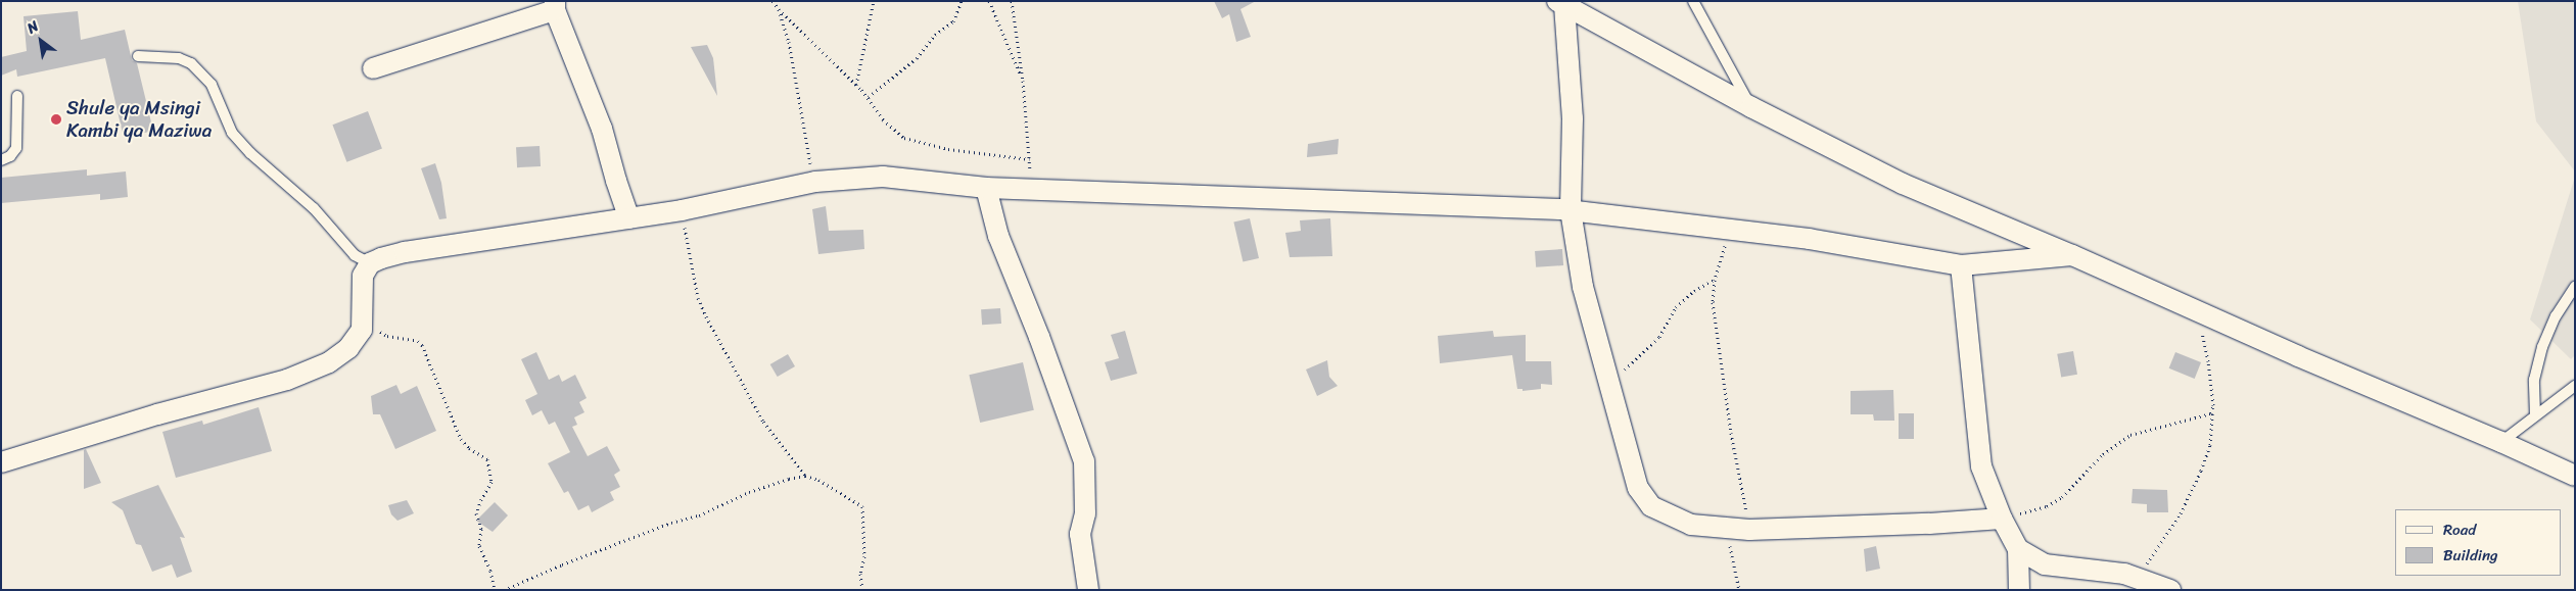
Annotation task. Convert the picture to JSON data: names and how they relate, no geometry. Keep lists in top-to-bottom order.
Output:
{
  "places": ["Shule ya Msingi Kambi ya Maziwa"],
  "legend": ["Road", "Building"],
  "north": "top left"
}
